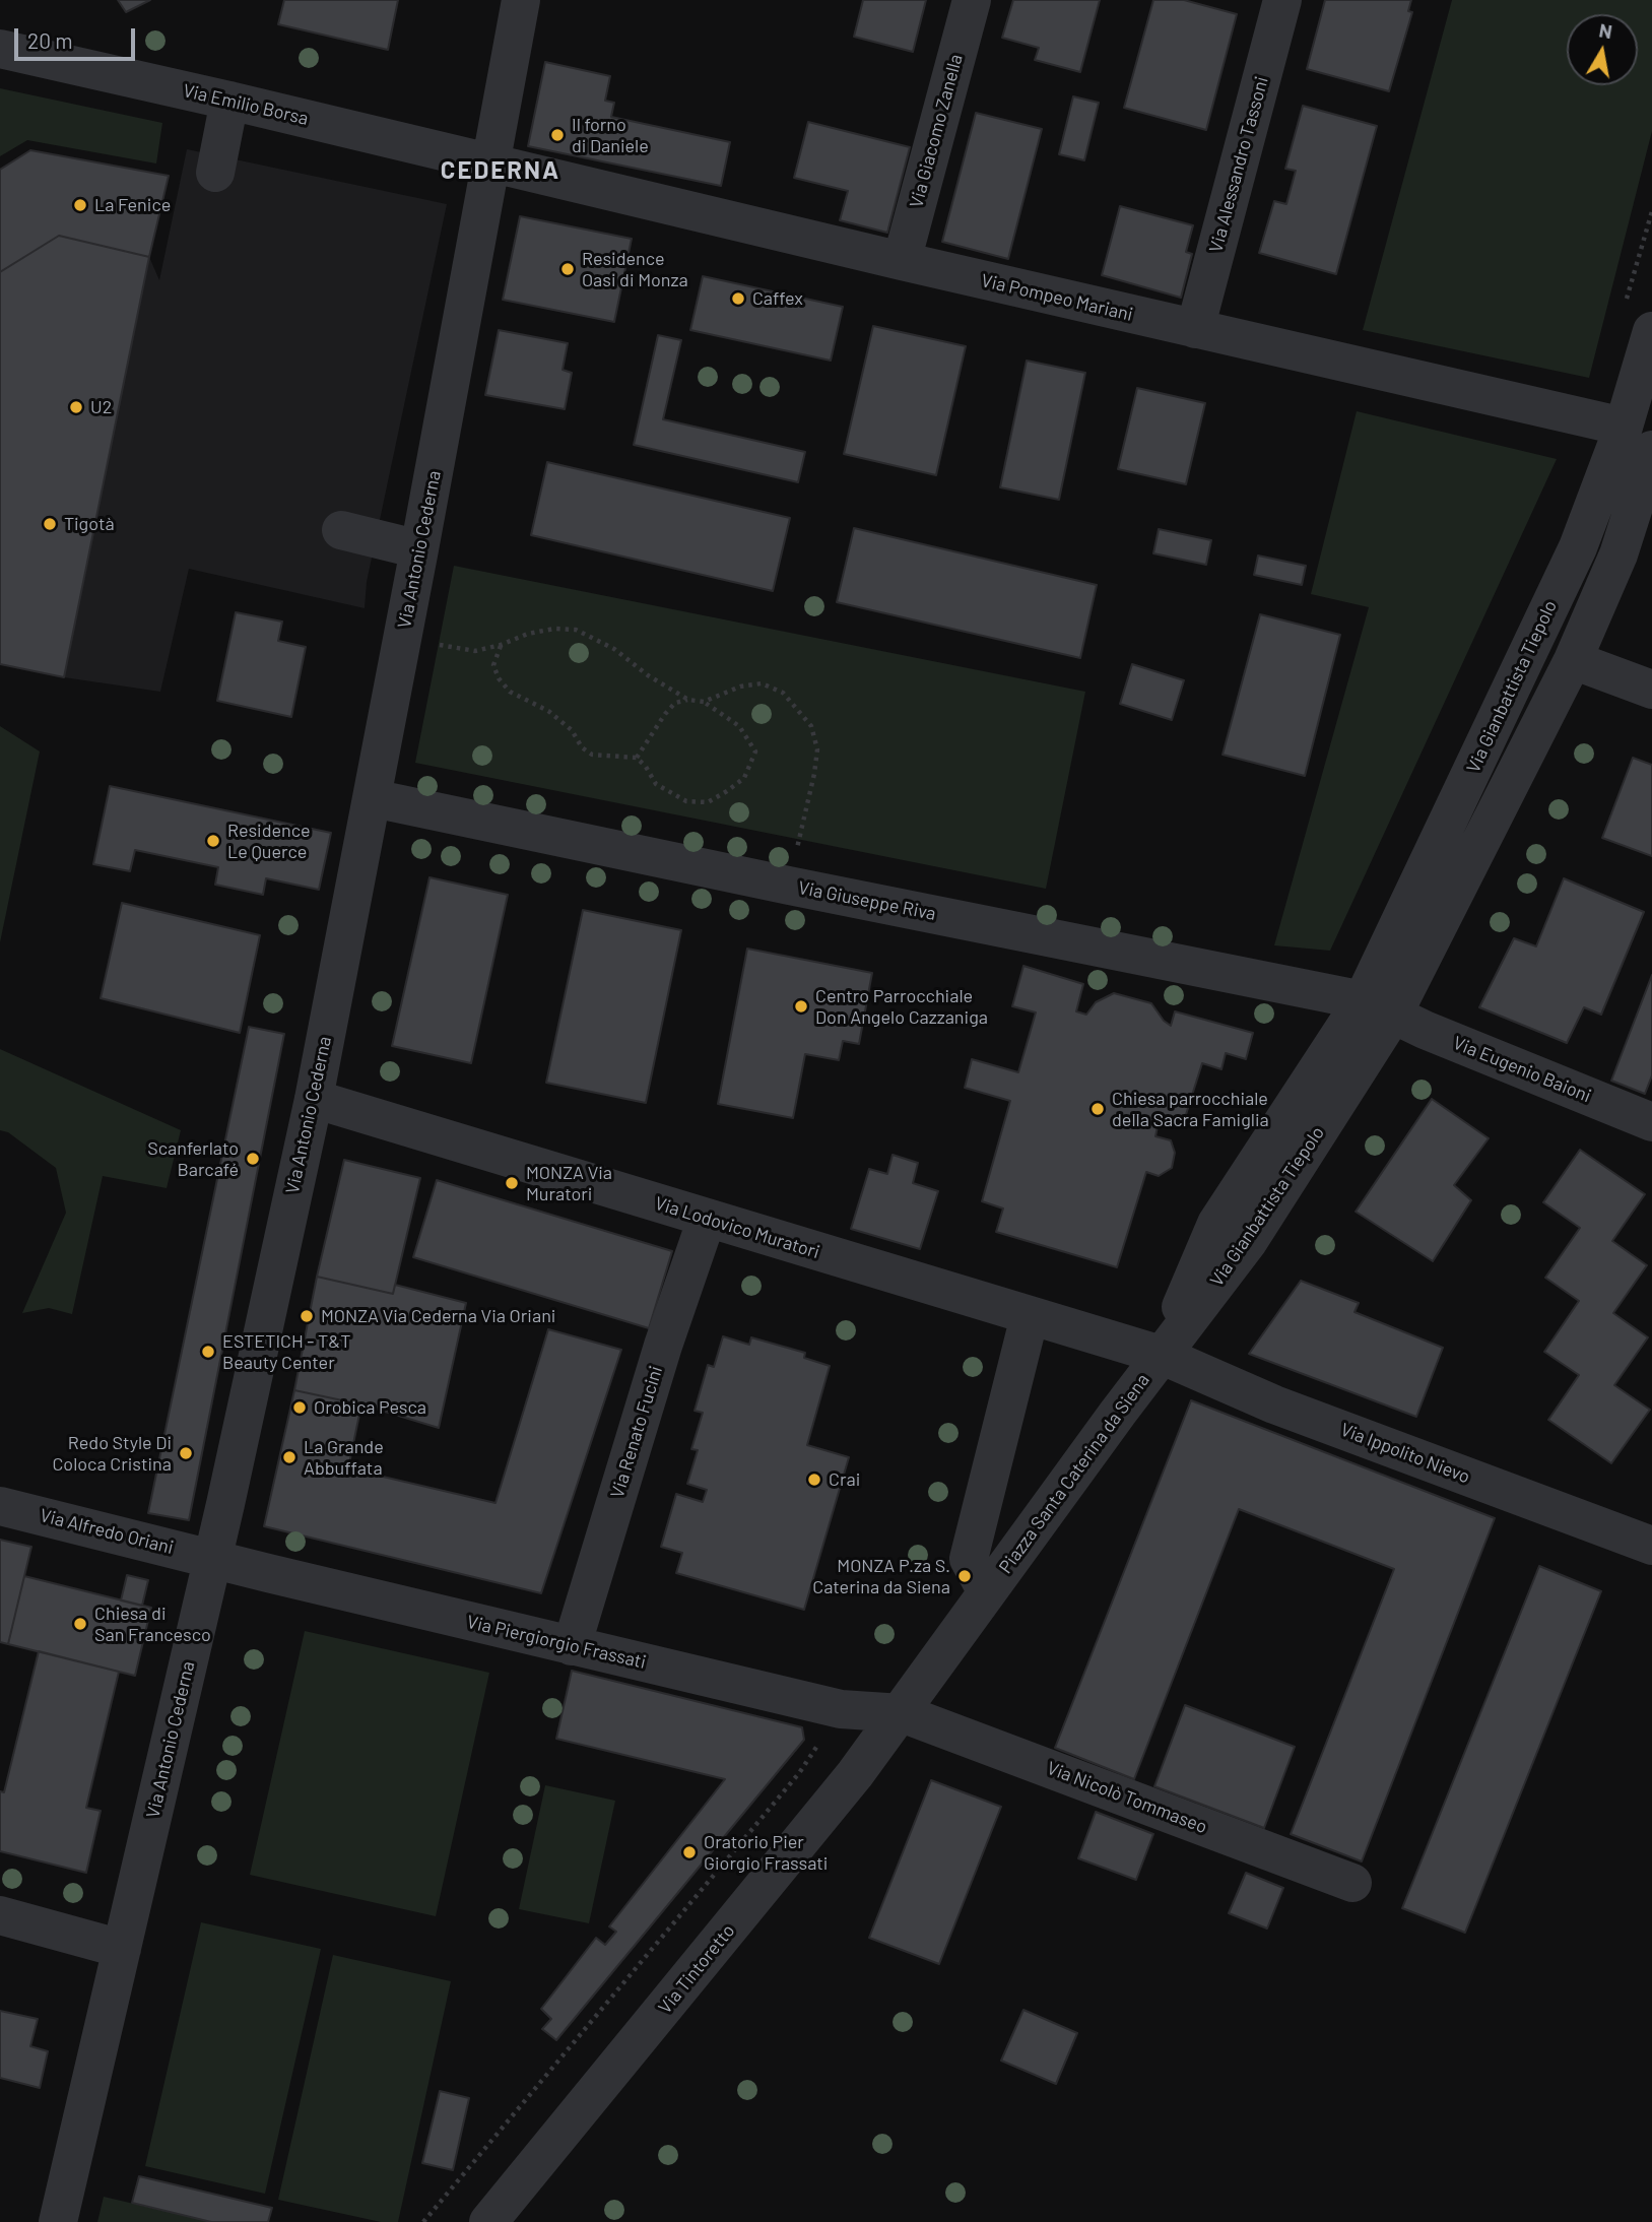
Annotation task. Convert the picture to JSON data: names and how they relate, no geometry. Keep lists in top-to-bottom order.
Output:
{
  "streets": {
    "street": [
      "Via Emilio Borsa",
      "Via Giacomo Zanella",
      "Via Alessandro Tassoni",
      "Via Pompeo Mariani",
      "Via Antonio Cederna",
      "Via Gianbattista Tiepolo",
      "Via Giuseppe Riva",
      "Via Eugenio Baioni",
      "Via Lodovico Muratori",
      "Via Renato Fucini",
      "Via Ippolito Nievo",
      "Piazza Santa Caterina da Siena",
      "Via Alfredo Oriani",
      "Via Piergiorgio Frassati",
      "Via Nicolò Tommaseo",
      "Via Tintoretto"
    ]
  },
  "crossings": [
    ["Via Emilio Borsa", "Via Pompeo Mariani"],
    ["Via Emilio Borsa", "Via Antonio Cederna"],
    ["Via Giacomo Zanella", "Via Pompeo Mariani"],
    ["Via Alessandro Tassoni", "Via Pompeo Mariani"],
    ["Via Pompeo Mariani", "Via Antonio Cederna"],
    ["Via Pompeo Mariani", "Via Gianbattista Tiepolo"],
    ["Via Antonio Cederna", "Via Giuseppe Riva"],
    ["Via Antonio Cederna", "Via Lodovico Muratori"],
    ["Via Antonio Cederna", "Via Alfredo Oriani"],
    ["Via Antonio Cederna", "Via Piergiorgio Frassati"],
    ["Via Gianbattista Tiepolo", "Via Giuseppe Riva"],
    ["Via Gianbattista Tiepolo", "Via Eugenio Baioni"],
    ["Via Gianbattista Tiepolo", "Via Lodovico Muratori"],
    ["Via Gianbattista Tiepolo", "Via Ippolito Nievo"],
    ["Via Gianbattista Tiepolo", "Piazza Santa Caterina da Siena"],
    ["Via Giuseppe Riva", "Via Eugenio Baioni"],
    ["Via Lodovico Muratori", "Via Renato Fucini"],
    ["Via Lodovico Muratori", "Via Ippolito Nievo"],
    ["Via Lodovico Muratori", "Piazza Santa Caterina da Siena"],
    ["Via Renato Fucini", "Via Piergiorgio Frassati"],
    ["Via Ippolito Nievo", "Piazza Santa Caterina da Siena"],
    ["Piazza Santa Caterina da Siena", "Via Piergiorgio Frassati"],
    ["Piazza Santa Caterina da Siena", "Via Nicolò Tommaseo"],
    ["Piazza Santa Caterina da Siena", "Via Tintoretto"],
    ["Via Alfredo Oriani", "Via Piergiorgio Frassati"],
    ["Via Piergiorgio Frassati", "Via Nicolò Tommaseo"],
    ["Via Piergiorgio Frassati", "Via Tintoretto"],
    ["Via Nicolò Tommaseo", "Via Tintoretto"]
  ],
  "districts": ["CEDERNA"],
  "places": [
    "Il forno di Daniele",
    "La Fenice",
    "Residence Oasi di Monza",
    "Caffex",
    "U2",
    "Tigotà",
    "Residence Le Querce",
    "Centro Parrocchiale Don Angelo Cazzaniga",
    "Chiesa parrocchiale della Sacra Famiglia",
    "Scanferlato Barcafé",
    "MONZA Via Muratori",
    "MONZA Via Cederna Via Oriani",
    "ESTETICH - T&T Beauty Center",
    "Orobica Pesca",
    "Redo Style Di Coloca Cristina",
    "La Grande Abbuffata",
    "Crai",
    "MONZA P.za S. Caterina da Siena",
    "Chiesa di San Francesco",
    "Oratorio Pier Giorgio Frassati"
  ],
  "scale_bar": "20 m",
  "north": "top"
}
